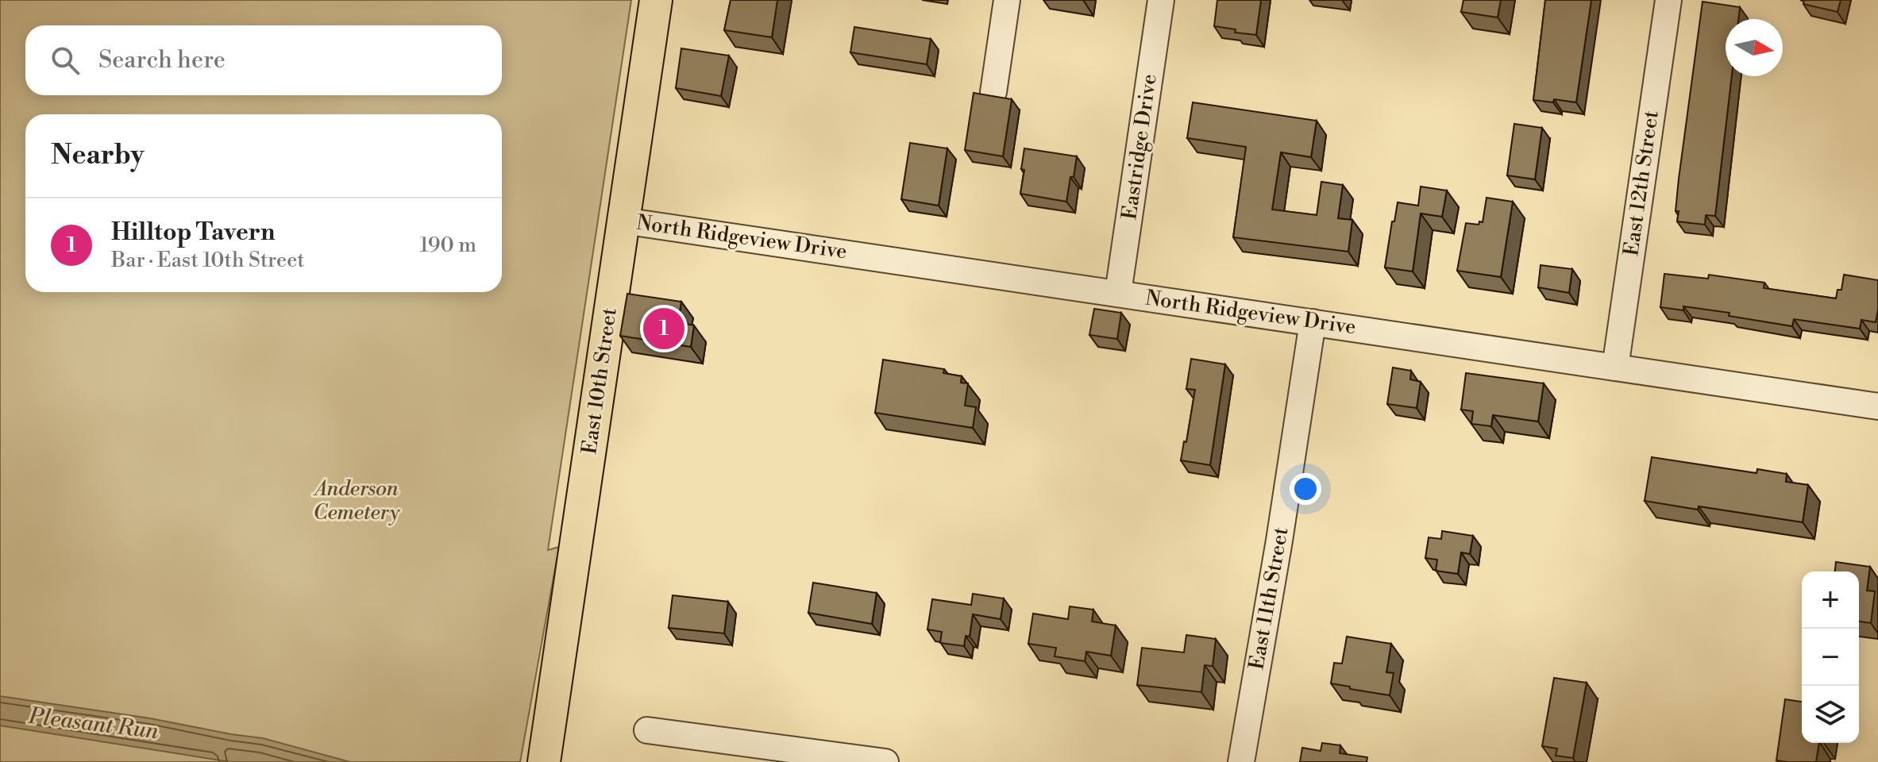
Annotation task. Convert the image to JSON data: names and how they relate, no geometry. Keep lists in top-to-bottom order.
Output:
{
  "streets": {
    "main road": ["East 10th Street"],
    "street": [
      "Eastridge Drive",
      "East 12th Street",
      "North Ridgeview Drive",
      "East 11th Street"
    ]
  },
  "crossings": [
    ["Eastridge Drive", "North Ridgeview Drive"],
    ["East 12th Street", "North Ridgeview Drive"],
    ["North Ridgeview Drive", "East 10th Street"],
    ["North Ridgeview Drive", "East 11th Street"]
  ],
  "water": ["Pleasant Run"],
  "parks": ["Anderson Cemetery"],
  "north": "right",
  "page": {
    "search": "Search here",
    "heading": "Nearby",
    "list": [
      {
        "mark": "1",
        "name": "Hilltop Tavern",
        "note": "Bar · East 10th Street",
        "value": "190 m"
      }
    ],
    "pins": "1",
    "map_buttons": ["+", "−"]
  }
}
